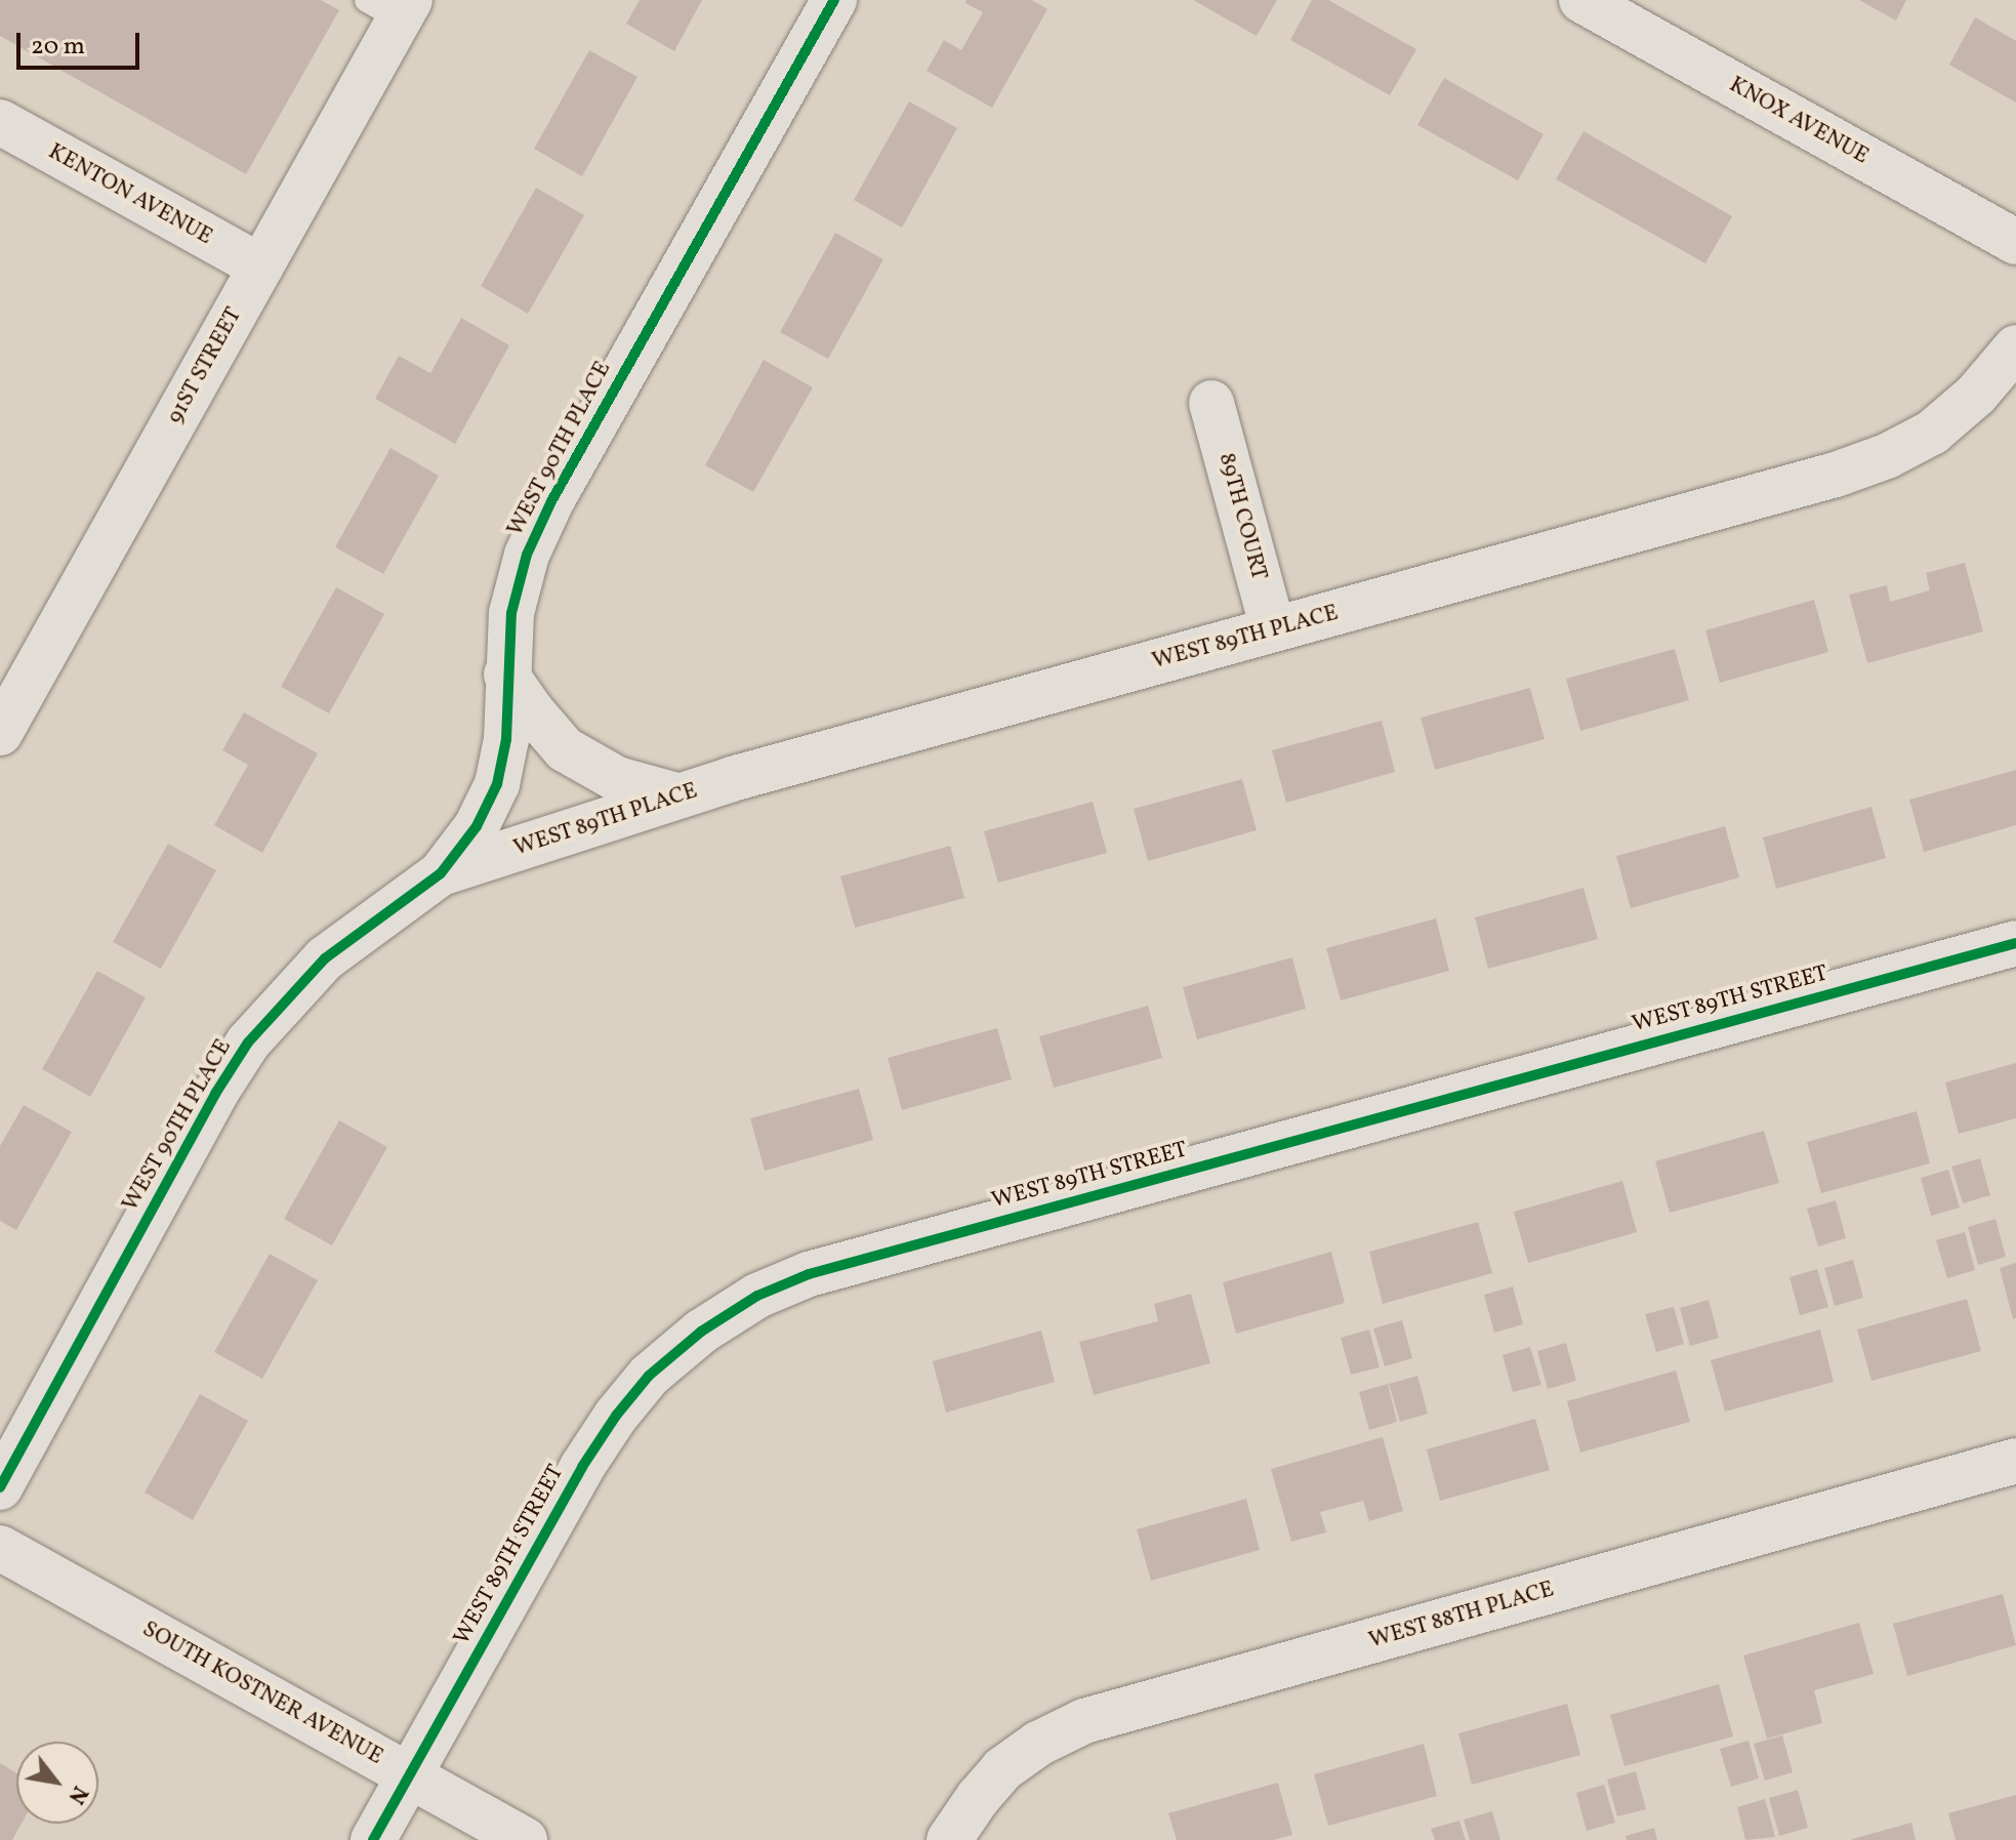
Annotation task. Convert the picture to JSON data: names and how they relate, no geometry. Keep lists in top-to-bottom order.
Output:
{
  "streets": {
    "street": [
      "KNOX AVENUE",
      "KENTON AVENUE",
      "91ST STREET",
      "WEST 90TH PLACE",
      "89TH COURT",
      "WEST 89TH PLACE",
      "WEST 89TH STREET",
      "WEST 88TH PLACE",
      "SOUTH KOSTNER AVENUE"
    ]
  },
  "crossings": [
    ["KENTON AVENUE", "91ST STREET"],
    ["WEST 90TH PLACE", "WEST 89TH PLACE"],
    ["89TH COURT", "WEST 89TH PLACE"],
    ["WEST 89TH STREET", "SOUTH KOSTNER AVENUE"]
  ],
  "scale_bar": "20 m",
  "north": "bottom right"
}
